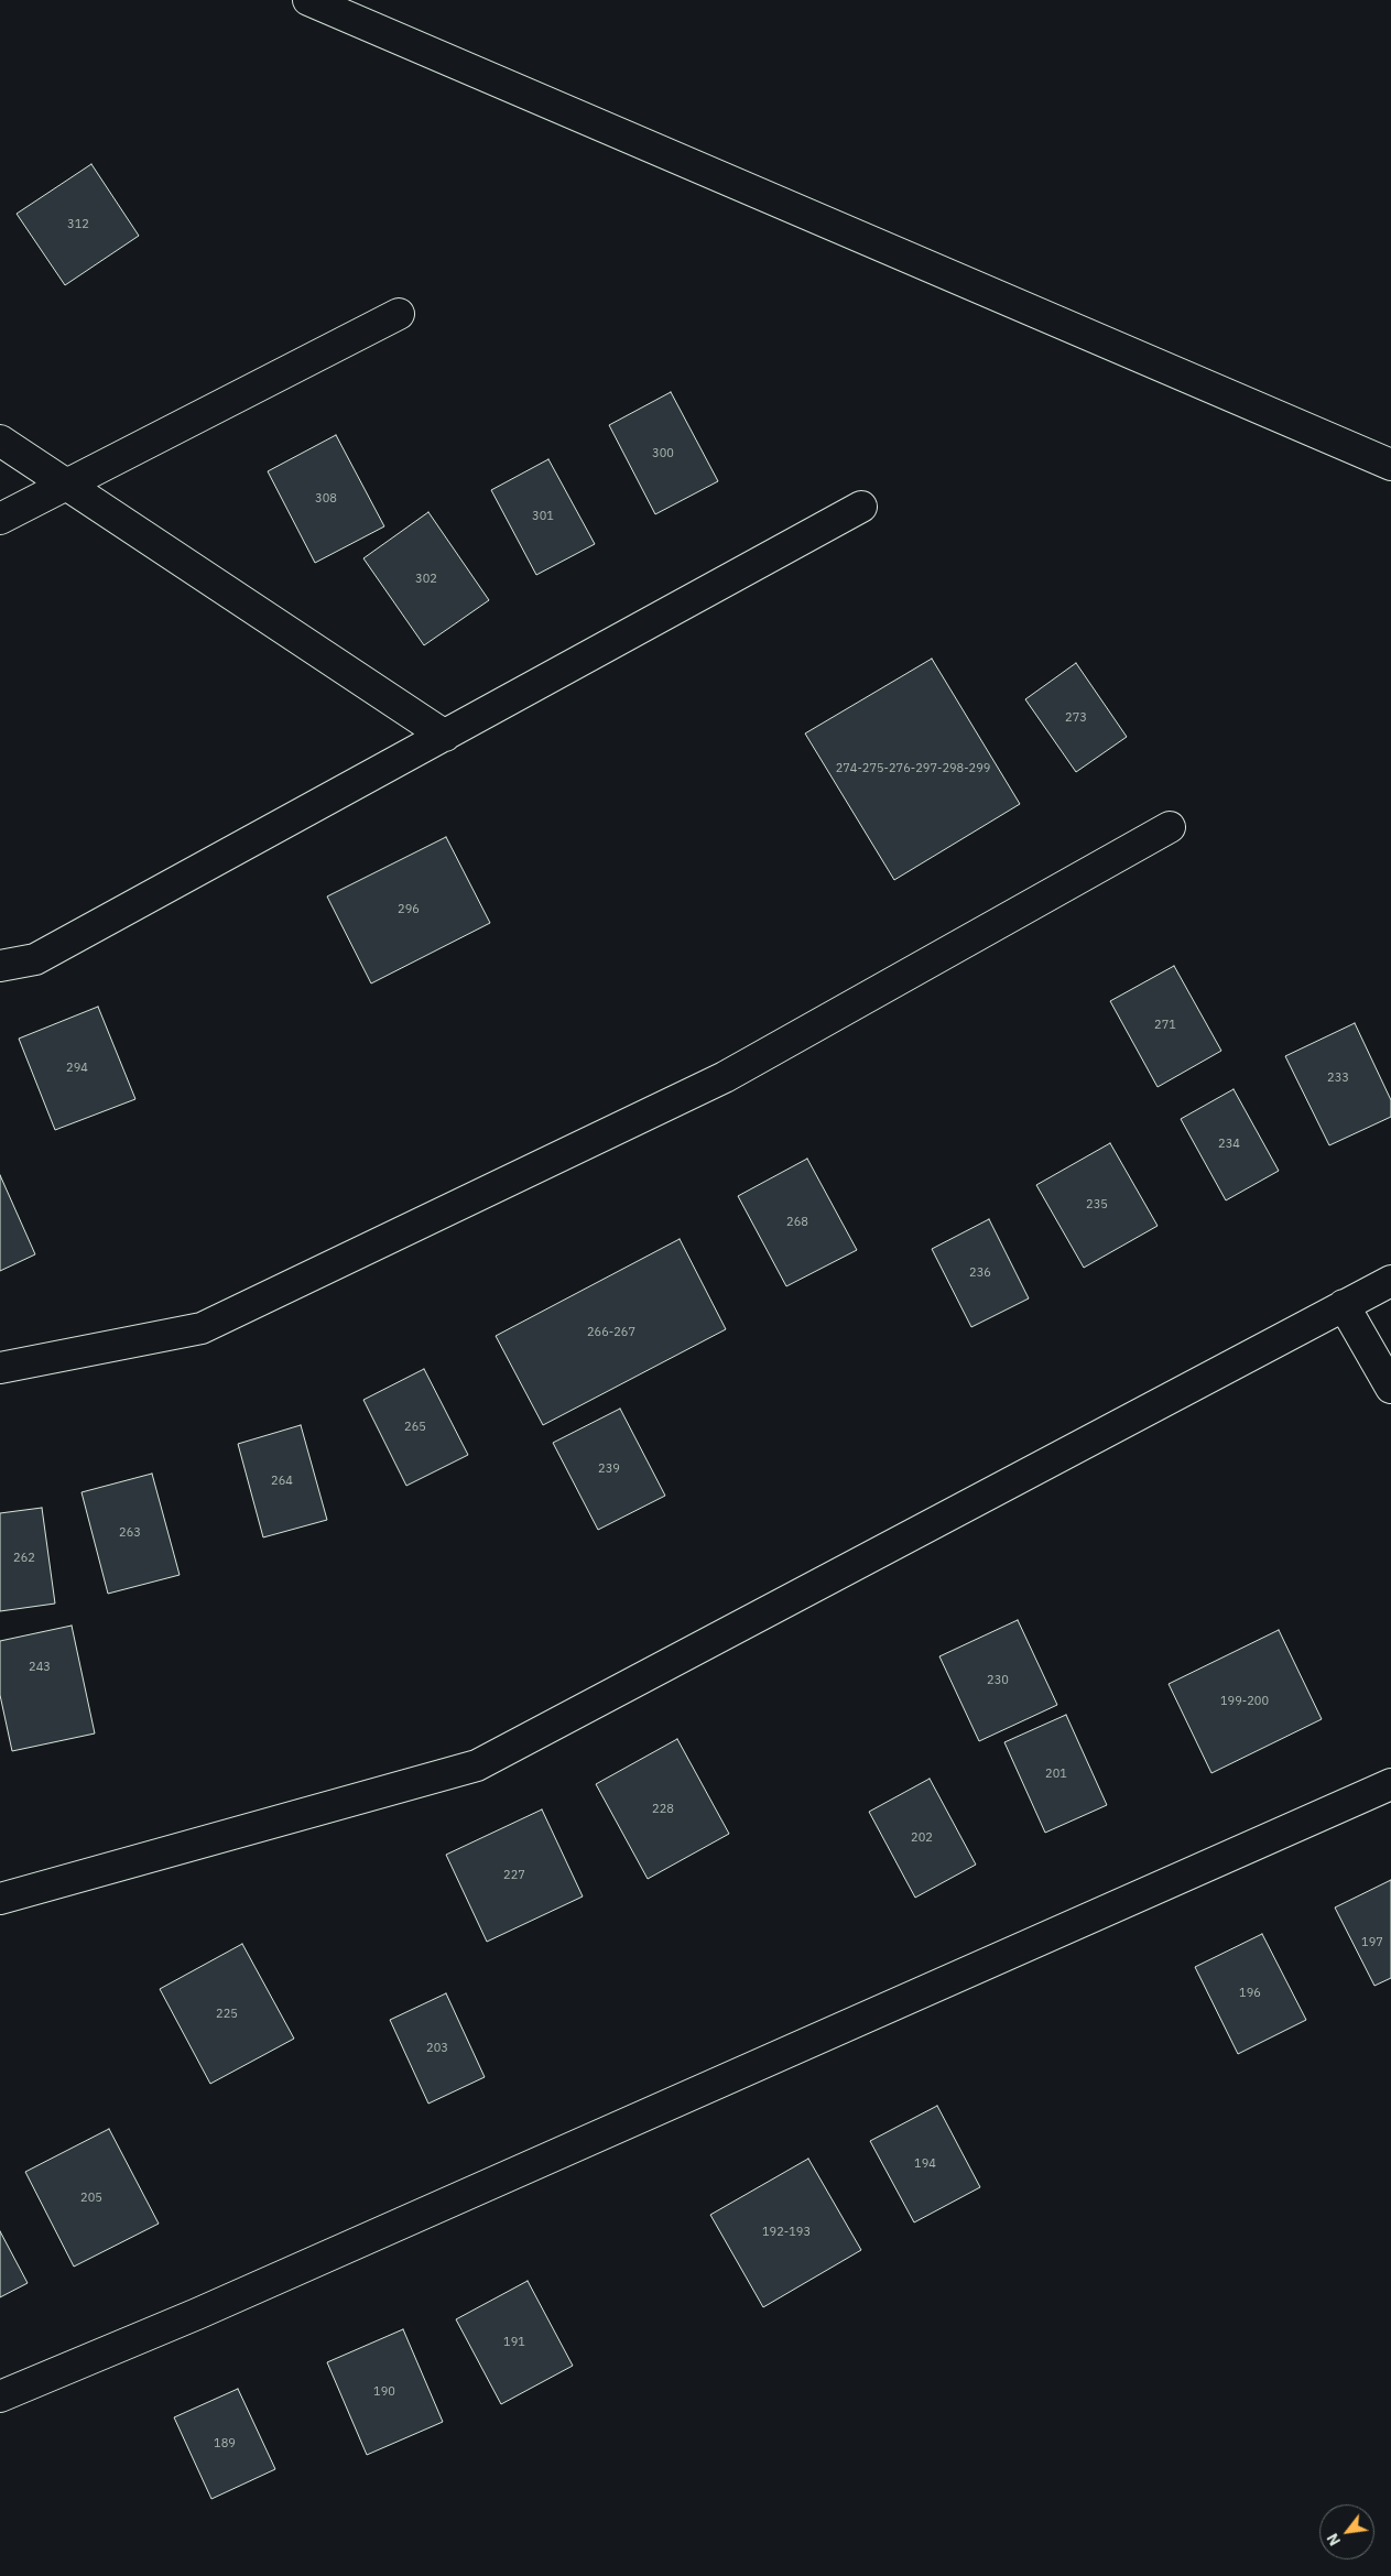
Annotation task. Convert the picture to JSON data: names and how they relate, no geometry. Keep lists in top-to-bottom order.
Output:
{
  "house_numbers": [
    "312",
    "300",
    "308",
    "301",
    "302",
    "273",
    "274-275-276-297-298-299",
    "296",
    "271",
    "294",
    "233",
    "234",
    "235",
    "268",
    "236",
    "266-267",
    "265",
    "239",
    "264",
    "263",
    "262",
    "243",
    "230",
    "199-200",
    "201",
    "228",
    "202",
    "227",
    "197",
    "196",
    "225",
    "203",
    "194",
    "205",
    "192-193",
    "191",
    "190",
    "189"
  ],
  "north": "bottom left"
}
